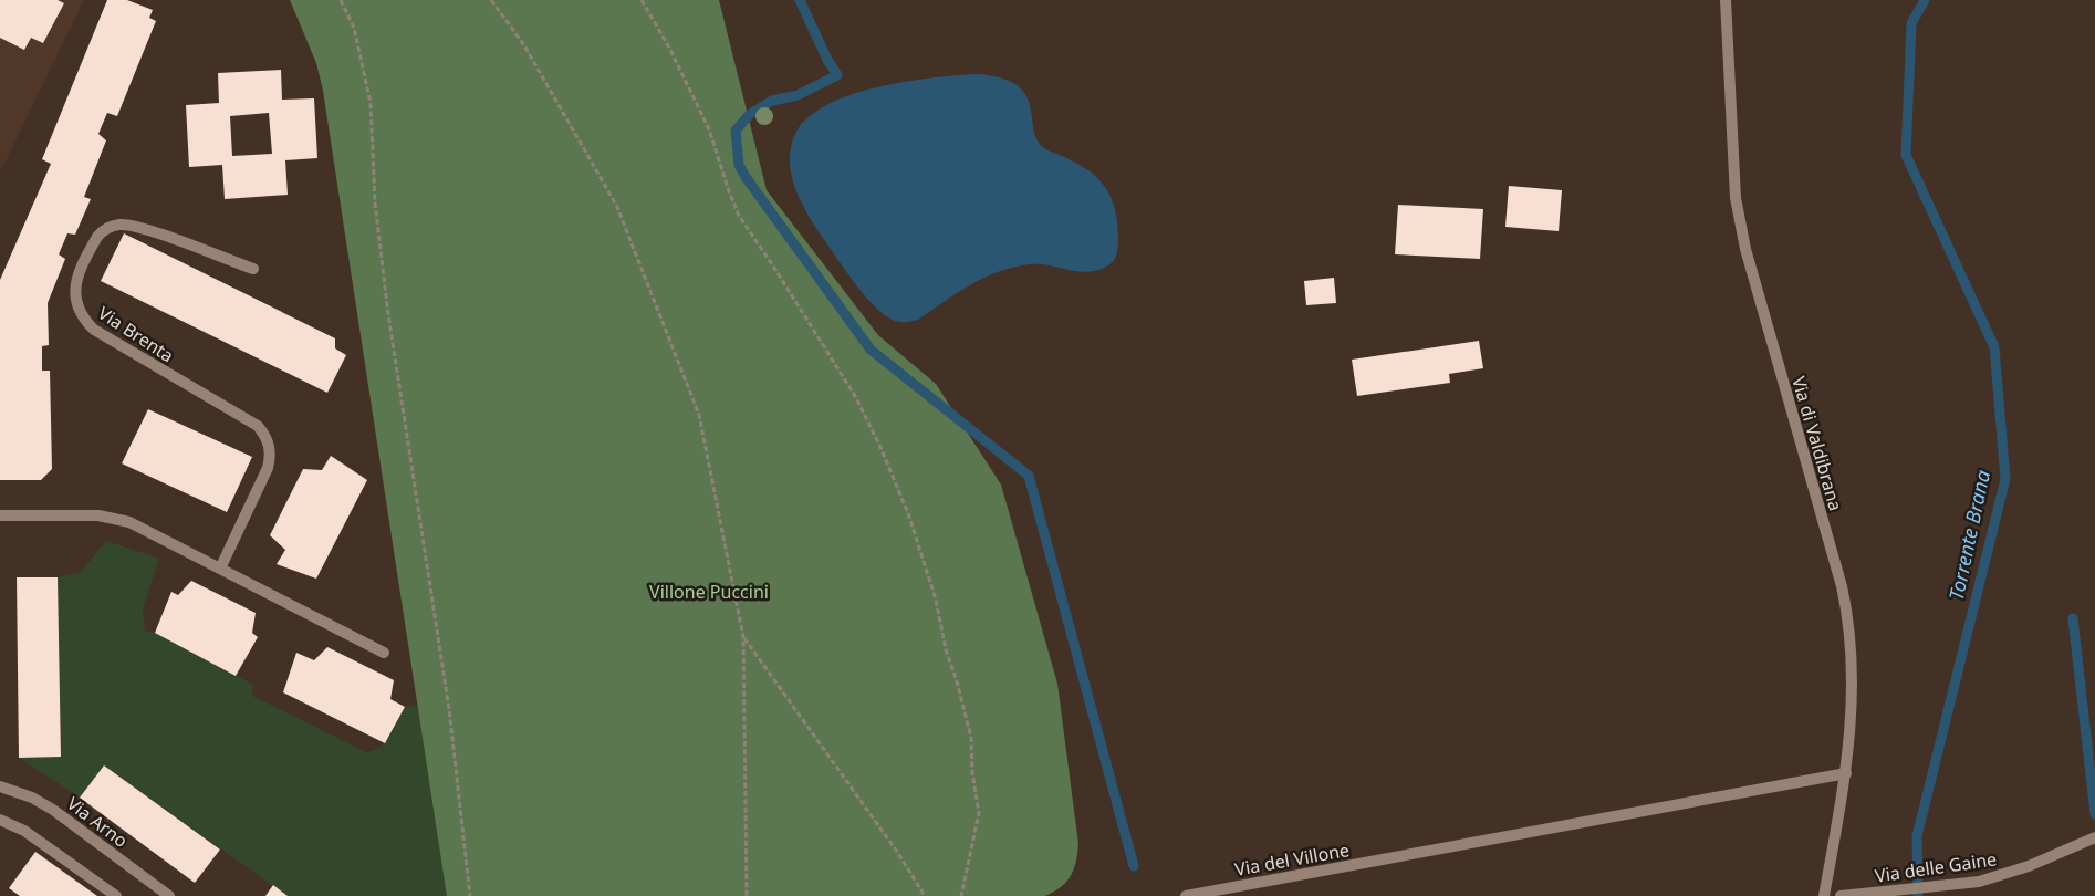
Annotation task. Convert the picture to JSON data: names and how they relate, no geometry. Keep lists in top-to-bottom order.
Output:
{
  "streets": {
    "street": [
      "Via Brenta",
      "Via di Valdibrana",
      "Via Arno",
      "Via del Villone",
      "Via delle Gaine"
    ]
  },
  "crossings": [
    ["Via di Valdibrana", "Via del Villone"]
  ],
  "water": ["Torrente Brana"],
  "parks": ["Villone Puccini"]
}
